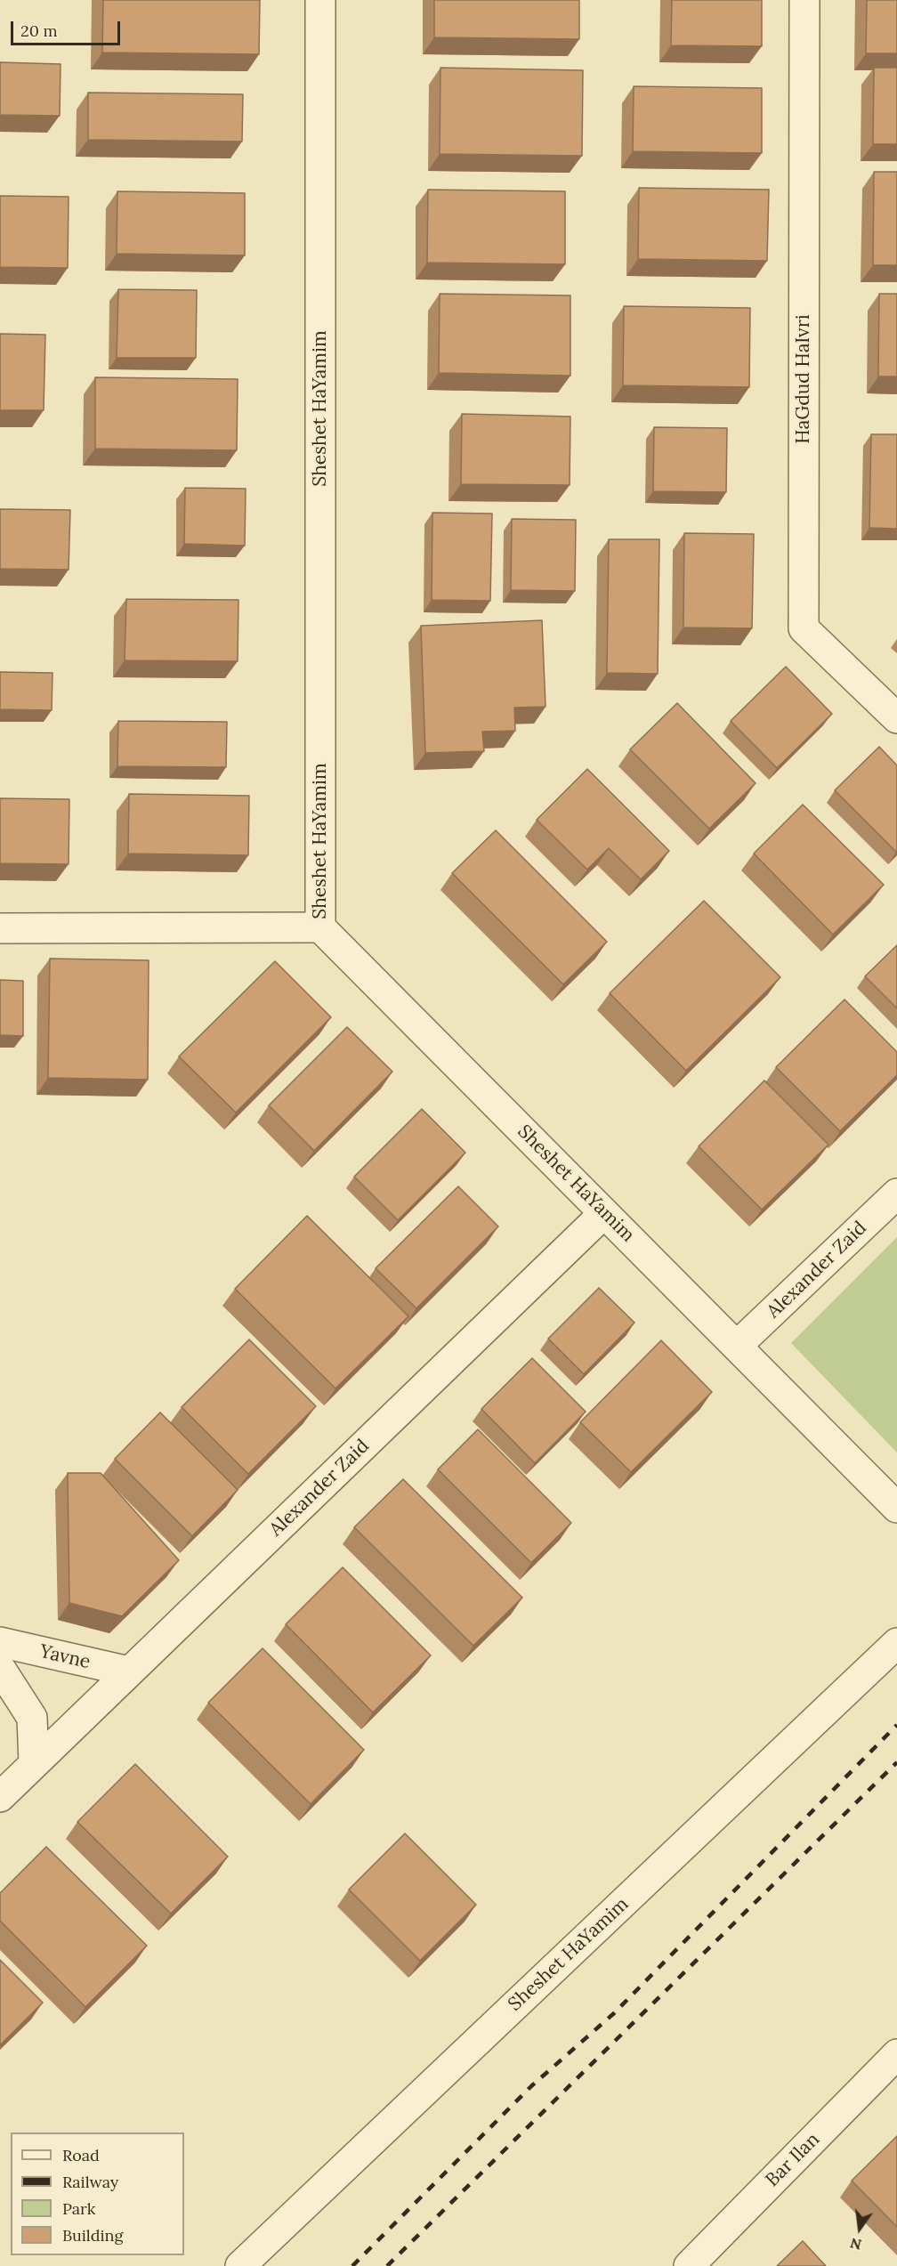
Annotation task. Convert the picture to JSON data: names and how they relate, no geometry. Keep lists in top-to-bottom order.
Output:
{
  "streets": {
    "street": [
      "HaGdud HaIvri",
      "Sheshet HaYamim",
      "Alexander Zaid",
      "Yavne",
      "Bar Ilan"
    ]
  },
  "crossings": [
    ["Sheshet HaYamim", "Alexander Zaid"],
    ["Alexander Zaid", "Yavne"]
  ],
  "legend": [
    "Road",
    "Railway",
    "Park",
    "Building"
  ],
  "scale_bar": "20 m",
  "north": "bottom"
}
